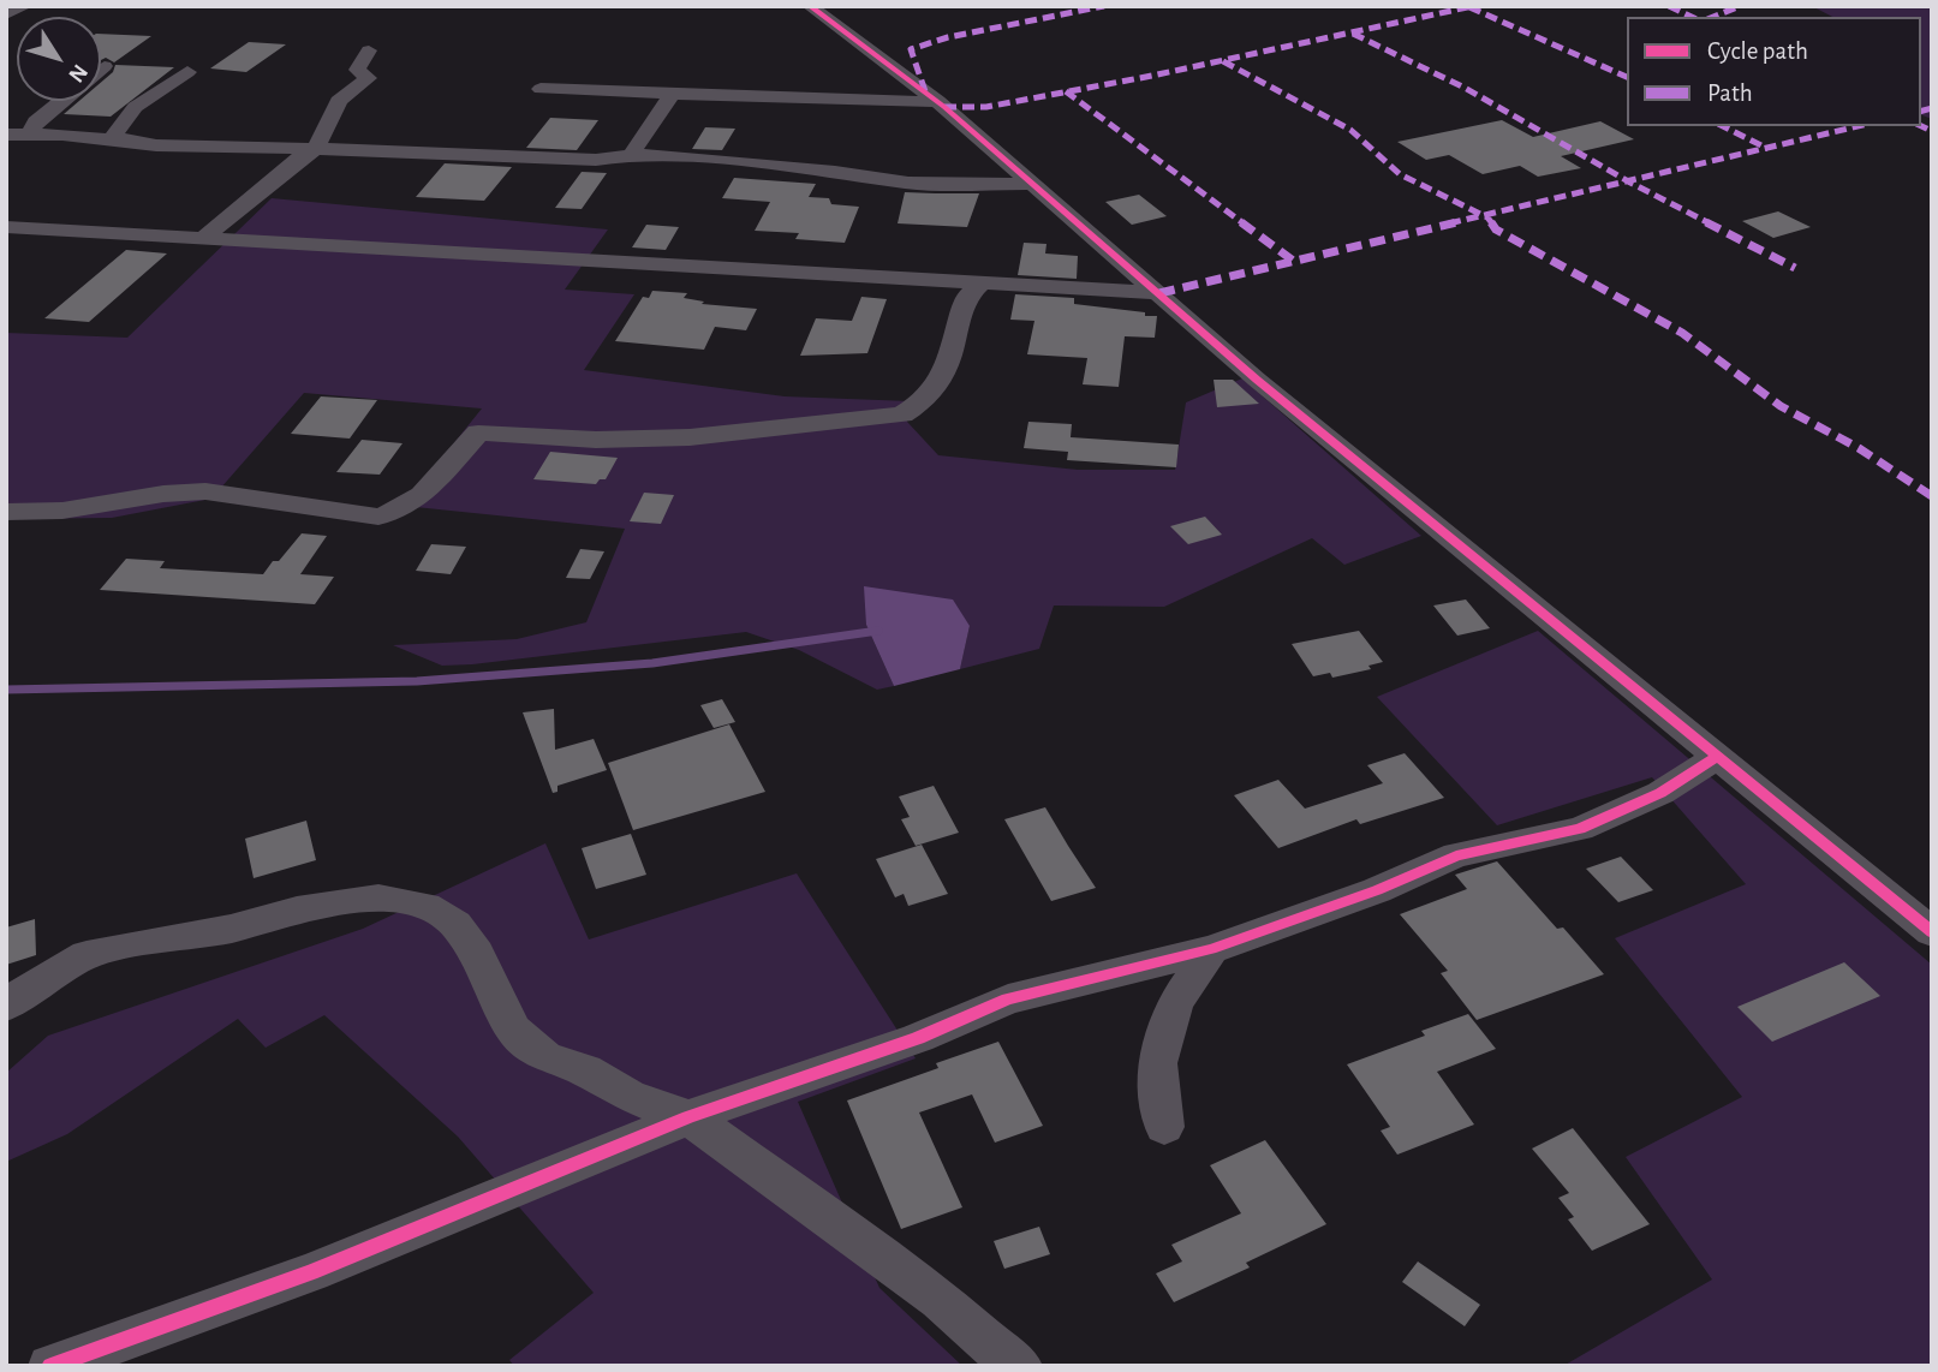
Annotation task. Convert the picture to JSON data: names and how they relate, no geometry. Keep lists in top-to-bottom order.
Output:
{
  "legend": ["Cycle path", "Path"],
  "north": "bottom right"
}
